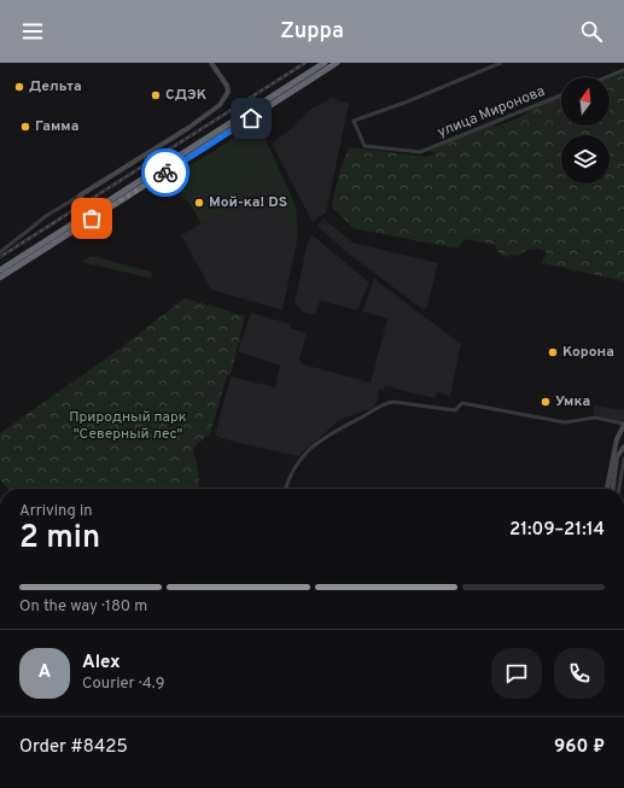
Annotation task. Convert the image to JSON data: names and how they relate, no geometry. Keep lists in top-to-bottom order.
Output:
{
  "streets": {
    "street": ["улица Миронова"]
  },
  "parks": ["Природный парк \"Северный лес\""],
  "places": [
    "Дельта",
    "СДЭК",
    "Гамма",
    "Мой-ка! DS",
    "Корона",
    "Умка"
  ],
  "north": "top",
  "page": {
    "header": "Zuppa",
    "heading": ["2 min", "Arriving in", "21:09–21:14"],
    "panel": [
      "Alex",
      "Courier · 4.9",
      "Order #8425",
      "960 ₽"
    ],
    "bar": "On the way · 180 m",
    "round": "A"
  }
}
